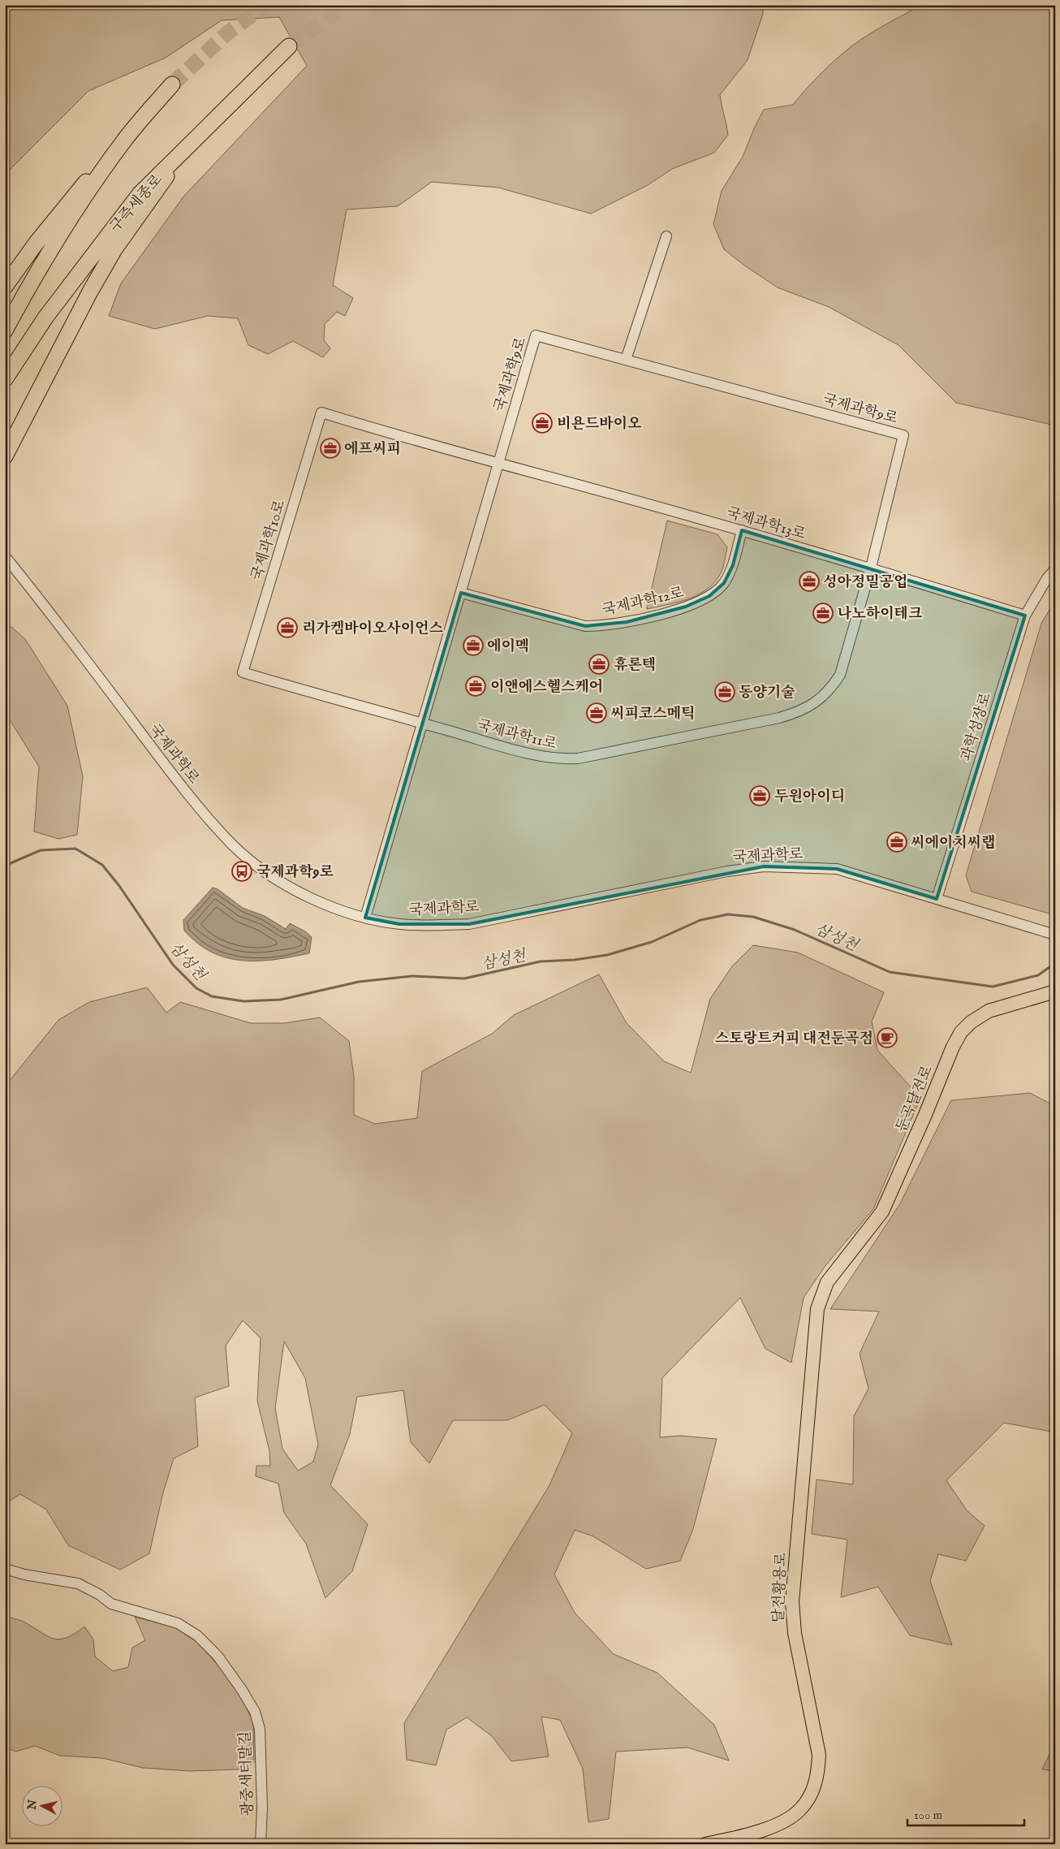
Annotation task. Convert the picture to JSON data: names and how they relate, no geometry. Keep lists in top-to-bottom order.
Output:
{
  "streets": {
    "highway": ["구즉세종로"],
    "main road": ["둔곡달전로", "달전황용로"],
    "street": [
      "국제과학9로",
      "국제과학13로",
      "국제과학10로",
      "국제과학12로",
      "과학성장로",
      "국제과학11로",
      "국제과학로",
      "광중새터말길"
    ]
  },
  "crossings": [
    ["국제과학9로", "국제과학13로"],
    ["국제과학9로", "국제과학10로"],
    ["국제과학9로", "국제과학12로"],
    ["국제과학9로", "국제과학11로"],
    ["국제과학9로", "국제과학로"],
    ["국제과학13로", "국제과학10로"],
    ["국제과학13로", "국제과학12로"],
    ["국제과학13로", "과학성장로"],
    ["국제과학13로", "국제과학11로"],
    ["국제과학10로", "국제과학11로"],
    ["과학성장로", "국제과학로"],
    ["둔곡달전로", "달전황용로"]
  ],
  "water": ["삼성천"],
  "places": {
    "office": [
      "비욘드바이오",
      "에프씨피",
      "성아정밀공업",
      "나노하이테크",
      "리가켐바이오사이언스",
      "에이멕",
      "휴론텍",
      "이앤에스헬스케어",
      "동양기술",
      "씨피코스메틱",
      "두원아이디",
      "씨에이치씨랩"
    ],
    "bus stop": ["국제과학9로"],
    "cafe": ["스토랑트커피 대전둔곡점"]
  },
  "scale_bar": "100 m",
  "north": "left"
}
